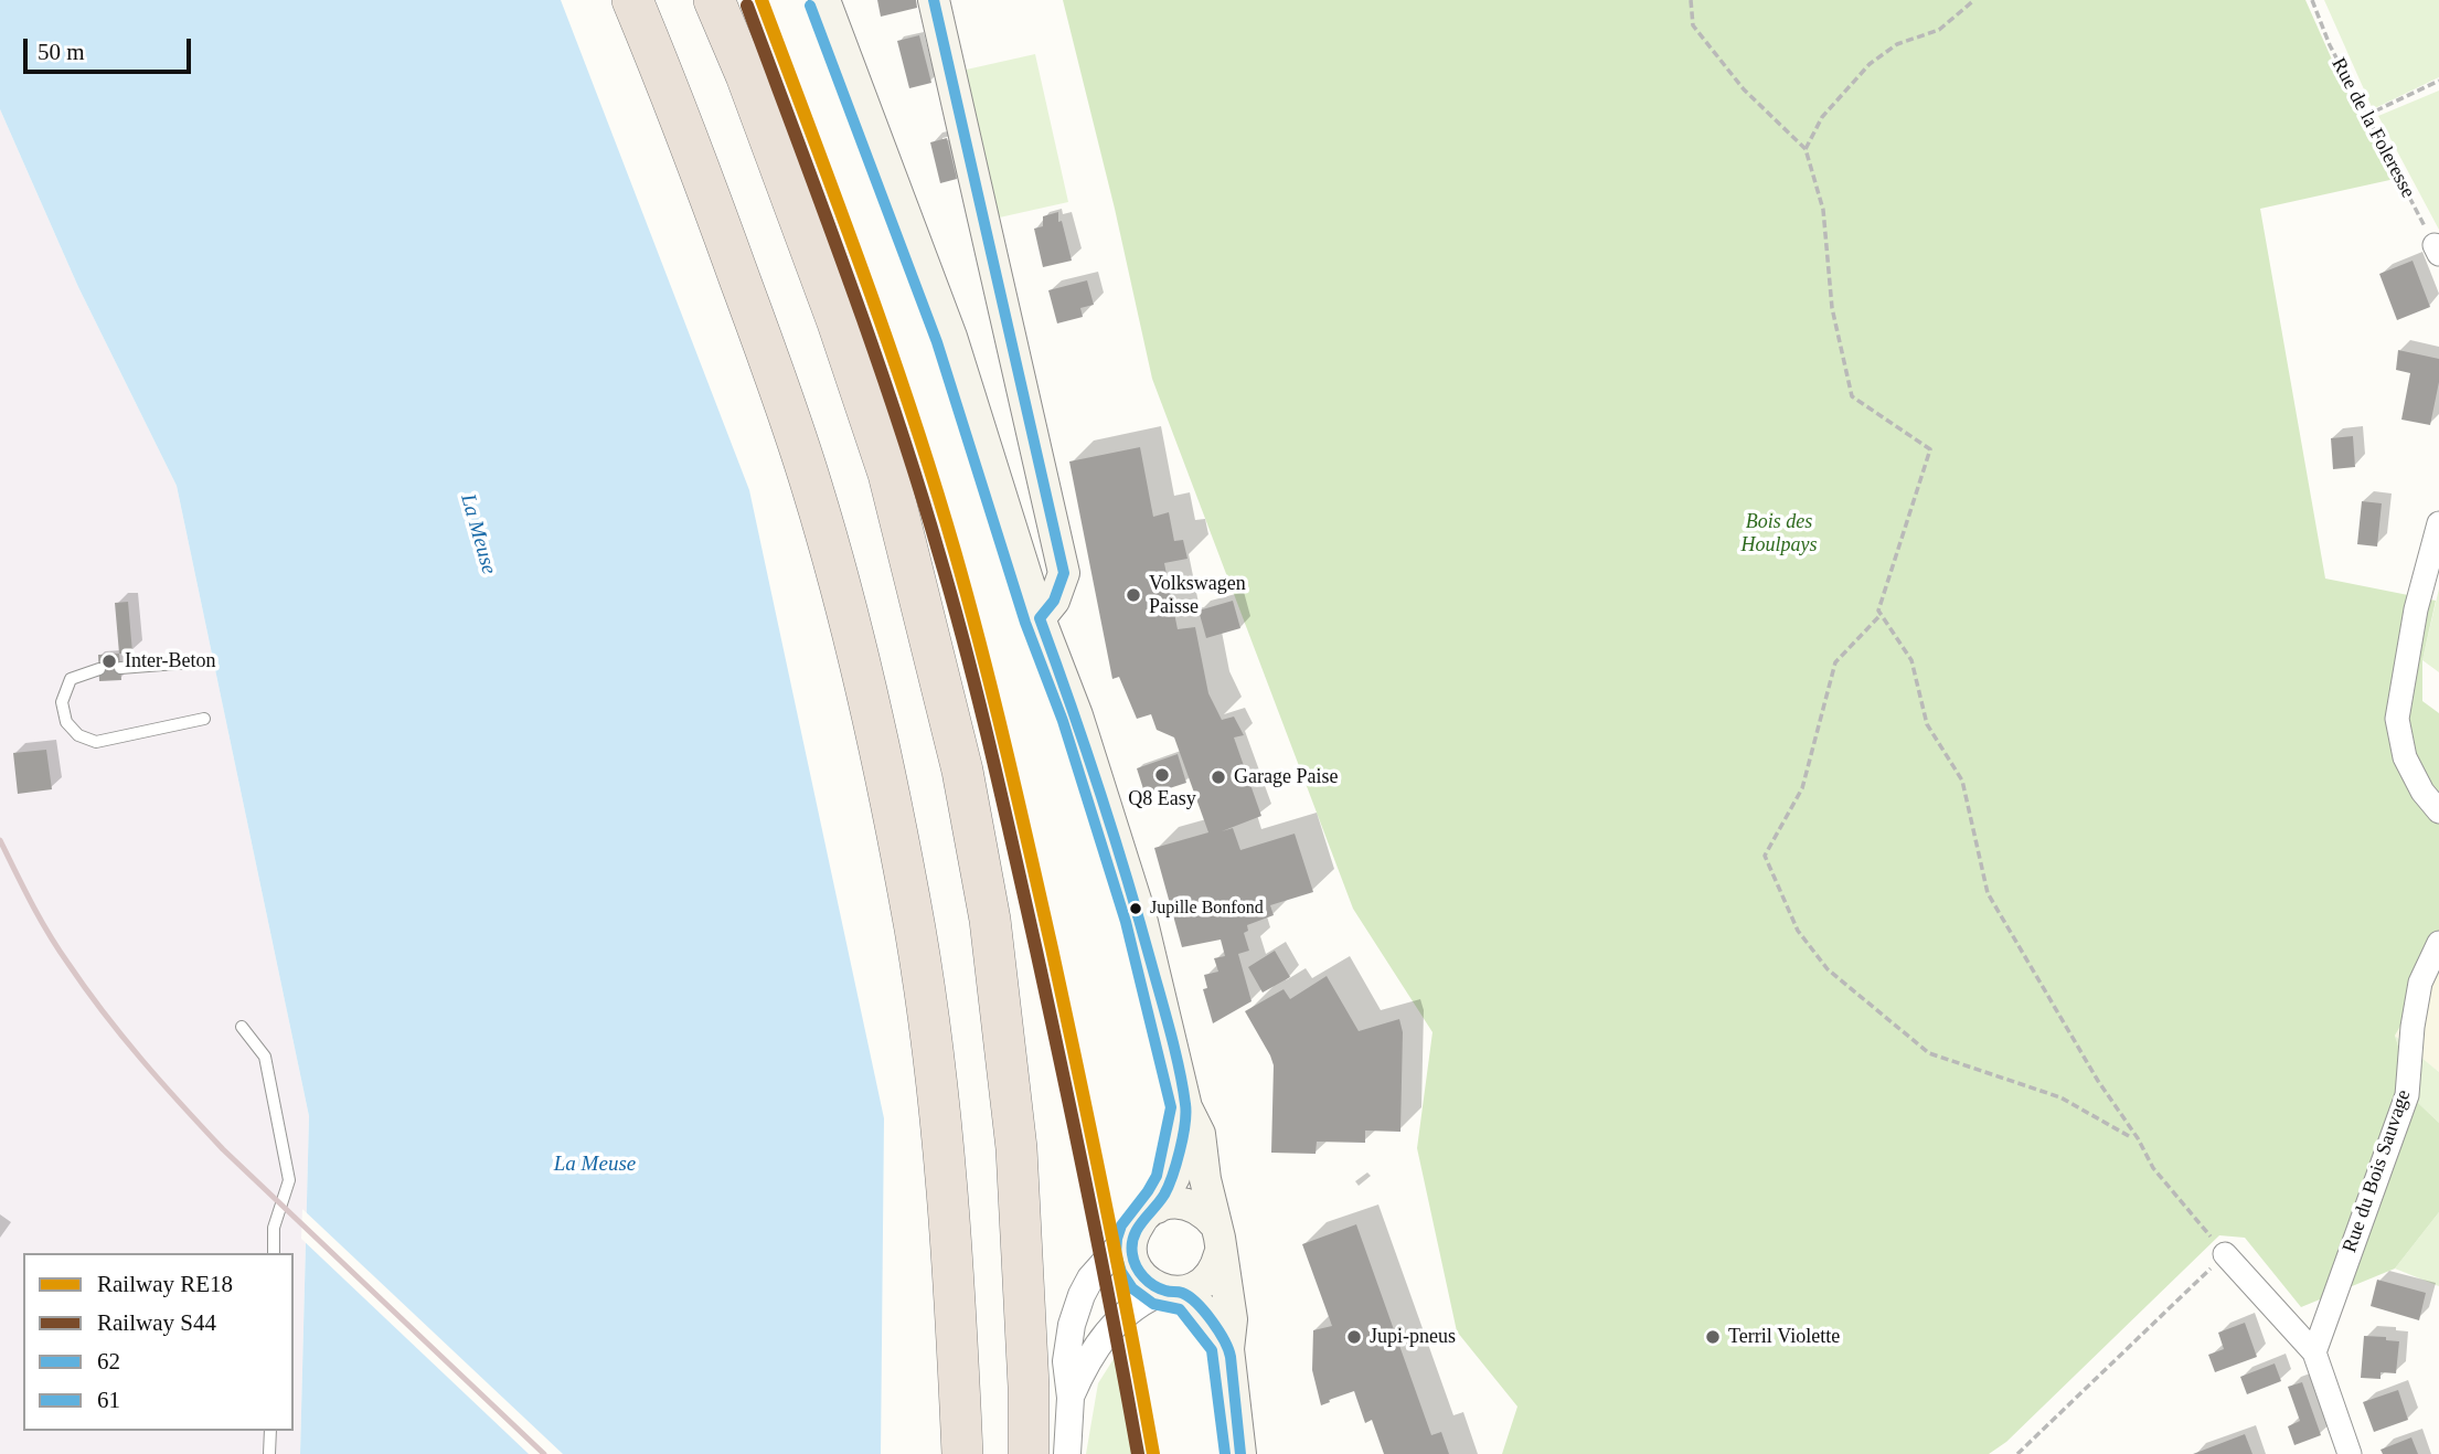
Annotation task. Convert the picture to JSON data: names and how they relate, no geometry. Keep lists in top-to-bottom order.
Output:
{
  "streets": {
    "street": ["Rue du Bois Sauvage"],
    "path": ["Rue de la Foleresse"]
  },
  "water": ["La Meuse"],
  "parks": ["Bois des Houlpays"],
  "places": [
    "Volkswagen Paisse",
    "Inter-Beton",
    "Q8 Easy",
    "Garage Paise",
    "Jupille Bonfond",
    "Jupi-pneus",
    "Terril Violette"
  ],
  "lines": [
    "rail line RE18",
    "transit line 62",
    "rail line S44",
    "transit line 61"
  ],
  "legend": [
    "Railway RE18",
    "Railway S44",
    "62",
    "61"
  ],
  "scale_bar": "50 m"
}
